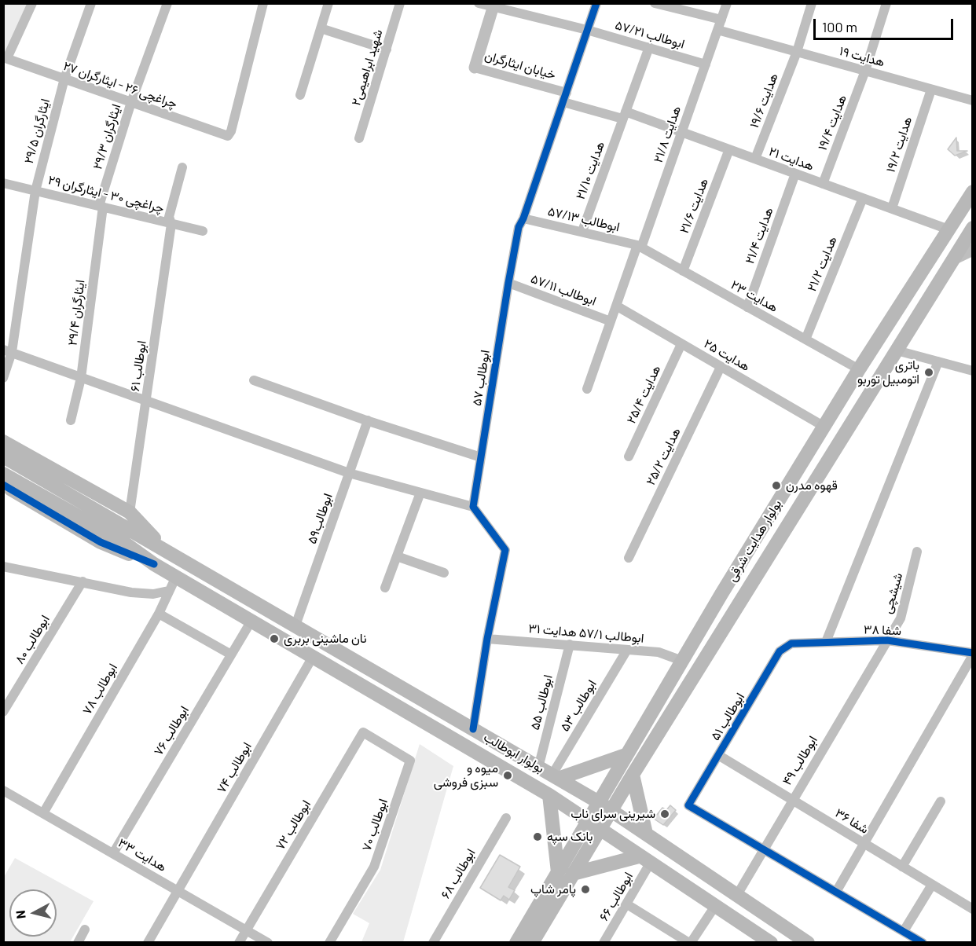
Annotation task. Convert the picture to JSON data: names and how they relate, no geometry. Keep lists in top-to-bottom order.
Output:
{
  "streets": {
    "main road": ["بولوار هدایت شرقی", "بولوار ابوطالب"],
    "street": [
      "ابوطالب ۵۷/۲۱",
      "هدایت ۱۹",
      "خیابان ایثارگران",
      "شهید ابراهیمی۲",
      "چراغچی ۲۶ - ایثارگران ۲۷",
      "هدایت ۱۹/۶",
      "هدایت ۱۹/۴",
      "ایثارگران ۲۹/۵",
      "هدایت ۲۱/۸",
      "ایثارگران ۲۹/۳",
      "هدایت ۱۹/۲",
      "هدایت ۲۱",
      "هدایت ۲۱/۱۰",
      "چراغچی ۳۰ - ایثارگران ۲۹",
      "هدایت ۲۱/۶",
      "ابوطالب ۵۷/۱۳",
      "هدایت ۲۱/۴",
      "هدایت ۲۱/۲",
      "ابوطالب ۵۷/۱۱",
      "هدایت ۲۳",
      "ایثارگران ۲۹/۴",
      "هدایت ۲۵",
      "ابوطالب ۶۱",
      "ابوطالب ۵۷",
      "هدایت ۲۵/۴",
      "هدایت ۲۵/۲",
      "ابوطالب۵۹",
      "شیشچی",
      "شفا ۳۸",
      "ابوطالب ۵۷/۱ هدایت ۳۱",
      "ابوطالب ۸۰",
      "ابوطالب ۷۸",
      "ابوطالب ۵۵",
      "ابوطالب ۵۳",
      "ابوطالب ۵۱",
      "ابوطالب ۷۶",
      "ابوطالب ۴۹",
      "ابوطالب ۷۴",
      "شفا ۳۶",
      "ابوطالب ۷۲",
      "ابوطالب ۷۰",
      "هدایت ۳۳",
      "ابوطالب ۶۸",
      "ابوطالب ۶۶"
    ]
  },
  "crossings": [
    ["ابوطالب ۵۷/۲۱", "خیابان ایثارگران"],
    ["ابوطالب ۵۷/۲۱", "هدایت ۲۱/۸"],
    ["ابوطالب ۵۷/۲۱", "هدایت ۲۱/۱۰"],
    ["ابوطالب ۵۷/۲۱", "ابوطالب ۵۷"],
    ["هدایت ۱۹", "هدایت ۱۹/۶"],
    ["هدایت ۱۹", "هدایت ۱۹/۴"],
    ["هدایت ۱۹", "هدایت ۲۱/۸"],
    ["هدایت ۱۹", "هدایت ۱۹/۲"],
    ["خیابان ایثارگران", "هدایت ۲۱"],
    ["خیابان ایثارگران", "هدایت ۲۱/۱۰"],
    ["خیابان ایثارگران", "ابوطالب ۵۷"],
    ["چراغچی ۲۶ - ایثارگران ۲۷", "ایثارگران ۲۹/۵"],
    ["چراغچی ۲۶ - ایثارگران ۲۷", "ایثارگران ۲۹/۳"],
    ["هدایت ۱۹/۶", "هدایت ۲۱"],
    ["هدایت ۱۹/۴", "هدایت ۲۱"],
    ["ایثارگران ۲۹/۵", "چراغچی ۳۰ - ایثارگران ۲۹"],
    ["هدایت ۲۱/۸", "هدایت ۲۱"],
    ["هدایت ۲۱/۸", "ابوطالب ۵۷/۱۳"],
    ["هدایت ۲۱/۸", "ابوطالب ۵۷/۱۱"],
    ["هدایت ۲۱/۸", "هدایت ۲۳"],
    ["هدایت ۲۱/۸", "هدایت ۲۵"],
    ["ایثارگران ۲۹/۳", "چراغچی ۳۰ - ایثارگران ۲۹"],
    ["ایثارگران ۲۹/۳", "ایثارگران ۲۹/۴"],
    ["هدایت ۱۹/۲", "هدایت ۲۱"],
    ["هدایت ۲۱", "هدایت ۲۱/۱۰"],
    ["هدایت ۲۱", "هدایت ۲۱/۶"],
    ["هدایت ۲۱", "هدایت ۲۱/۴"],
    ["هدایت ۲۱", "هدایت ۲۱/۲"],
    ["هدایت ۲۱", "بولوار هدایت شرقی"],
    ["هدایت ۲۱/۱۰", "ابوطالب ۵۷/۱۳"],
    ["چراغچی ۳۰ - ایثارگران ۲۹", "ایثارگران ۲۹/۴"],
    ["چراغچی ۳۰ - ایثارگران ۲۹", "ابوطالب ۶۱"],
    ["هدایت ۲۱/۶", "هدایت ۲۳"],
    ["ابوطالب ۵۷/۱۳", "هدایت ۲۳"],
    ["ابوطالب ۵۷/۱۳", "ابوطالب ۵۷"],
    ["هدایت ۲۱/۴", "هدایت ۲۳"],
    ["هدایت ۲۱/۲", "هدایت ۲۳"],
    ["ابوطالب ۵۷/۱۱", "ابوطالب ۵۷"],
    ["هدایت ۲۳", "بولوار هدایت شرقی"],
    ["هدایت ۲۵", "هدایت ۲۵/۴"],
    ["هدایت ۲۵", "هدایت ۲۵/۲"],
    ["هدایت ۲۵", "بولوار هدایت شرقی"],
    ["ابوطالب۵۹", "بولوار ابوطالب"],
    ["بولوار هدایت شرقی", "ابوطالب ۵۷/۱ هدایت ۳۱"],
    ["بولوار هدایت شرقی", "بولوار ابوطالب"],
    ["شیشچی", "شفا ۳۸"],
    ["شیشچی", "ابوطالب ۴۹"],
    ["شفا ۳۸", "ابوطالب ۵۱"],
    ["شفا ۳۸", "ابوطالب ۴۹"],
    ["ابوطالب ۵۷/۱ هدایت ۳۱", "ابوطالب ۵۵"],
    ["ابوطالب ۵۷/۱ هدایت ۳۱", "ابوطالب ۵۳"],
    ["ابوطالب ۷۸", "بولوار ابوطالب"],
    ["ابوطالب ۷۸", "هدایت ۳۳"],
    ["ابوطالب ۵۵", "بولوار ابوطالب"],
    ["ابوطالب ۵۳", "بولوار ابوطالب"],
    ["ابوطالب ۵۱", "ابوطالب ۴۹"],
    ["ابوطالب ۵۱", "شفا ۳۶"],
    ["ابوطالب ۷۶", "بولوار ابوطالب"],
    ["ابوطالب ۷۶", "هدایت ۳۳"],
    ["بولوار ابوطالب", "ابوطالب ۴۹"],
    ["بولوار ابوطالب", "ابوطالب ۷۴"],
    ["بولوار ابوطالب", "ابوطالب ۶۶"],
    ["ابوطالب ۴۹", "شفا ۳۶"],
    ["ابوطالب ۷۴", "هدایت ۳۳"],
    ["ابوطالب ۷۲", "ابوطالب ۷۰"],
    ["ابوطالب ۷۲", "هدایت ۳۳"]
  ],
  "places": [
    "باتری اتومبیل توربو",
    "قهوه مدرن",
    "نان ماشینی بربری",
    "میوه و سبزی فروشی",
    "شیرینی سرای ناب",
    "بانک سپه",
    "پامر شاپ"
  ],
  "scale_bar": "100 m",
  "north": "left"
}
